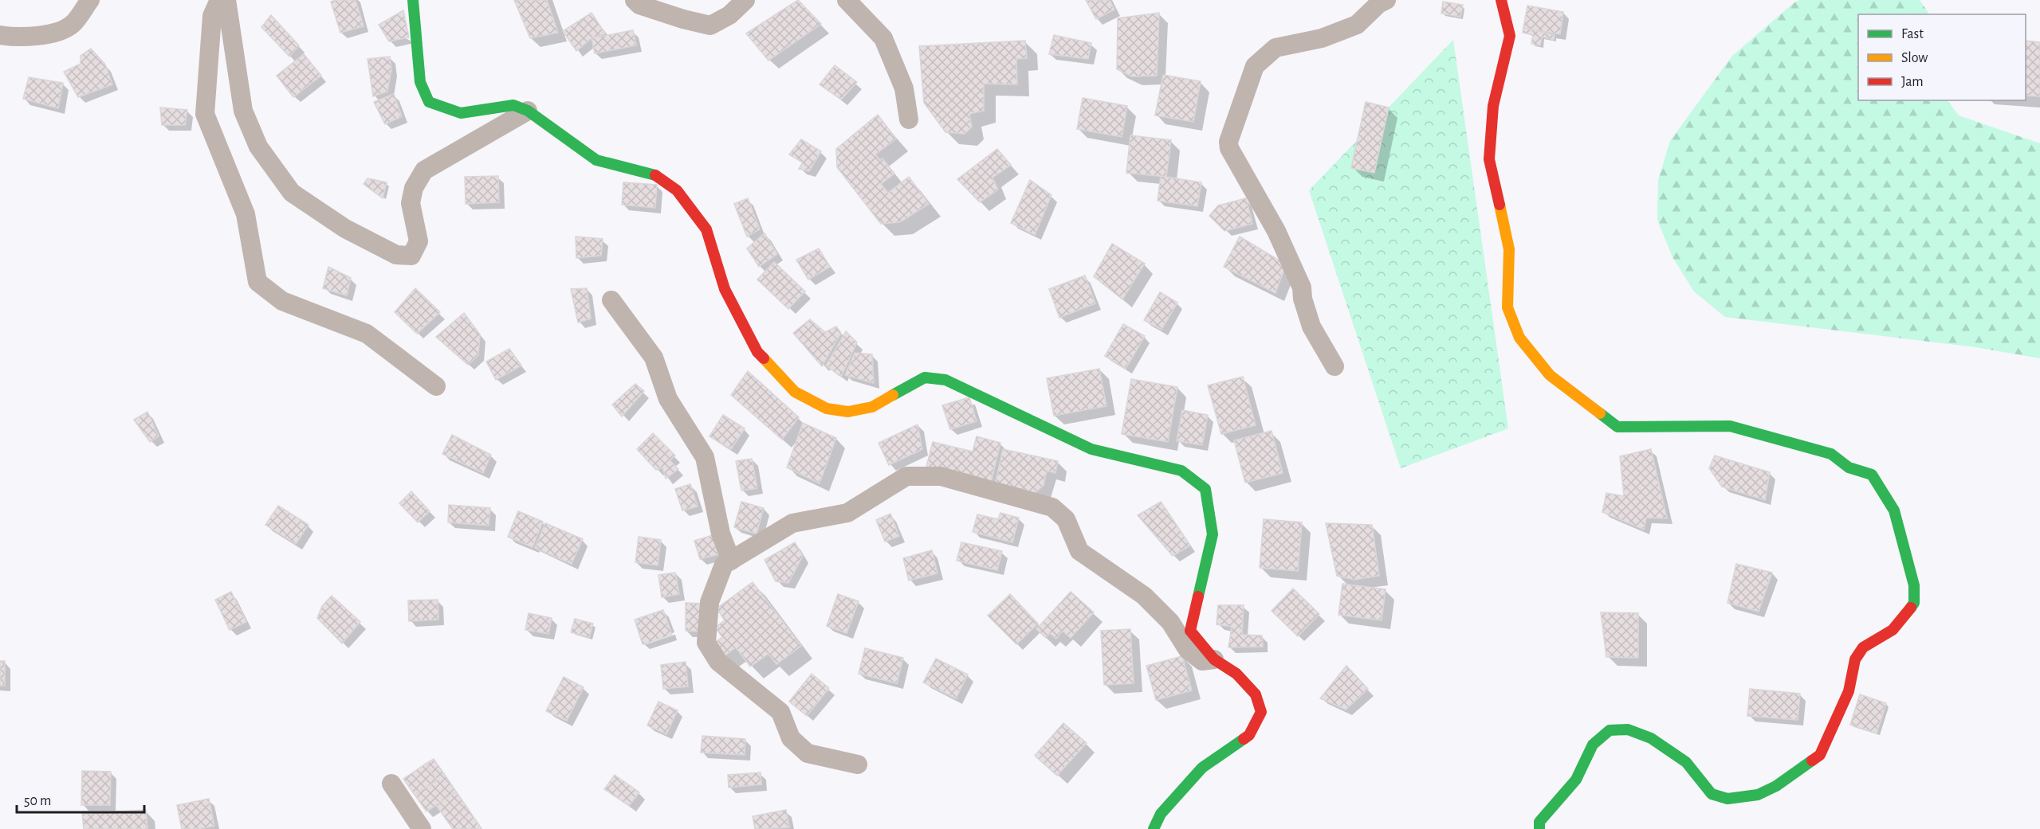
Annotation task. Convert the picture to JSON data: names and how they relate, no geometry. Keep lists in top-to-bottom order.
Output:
{
  "legend": ["Fast", "Slow", "Jam"],
  "scale_bar": "50 m"
}
